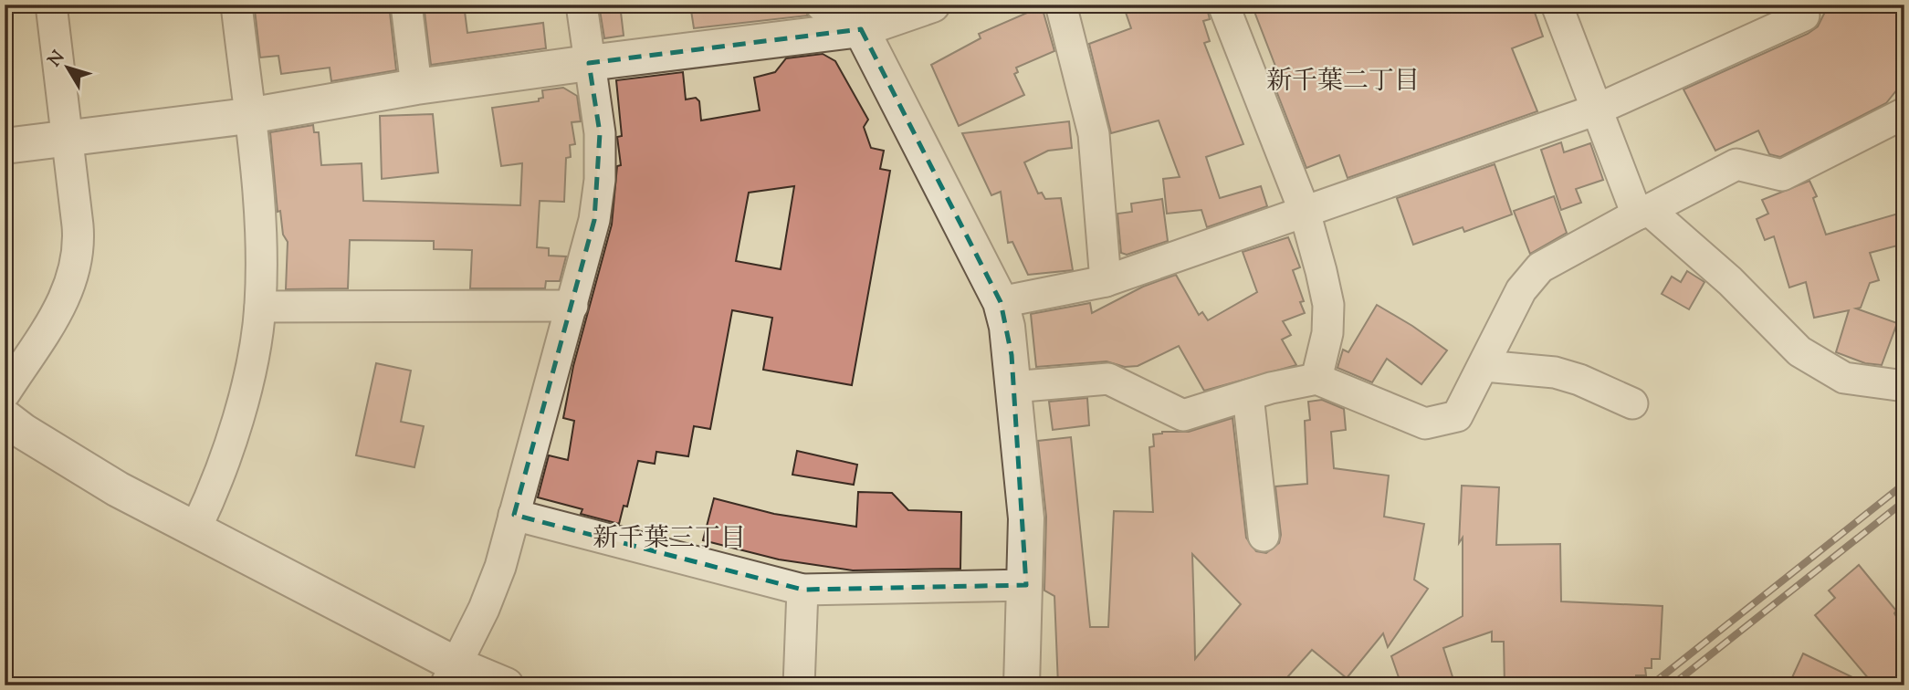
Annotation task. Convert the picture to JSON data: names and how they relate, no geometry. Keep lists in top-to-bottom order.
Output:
{
  "districts": ["新千葉二丁目", "新千葉三丁目"],
  "north": "top left"
}
